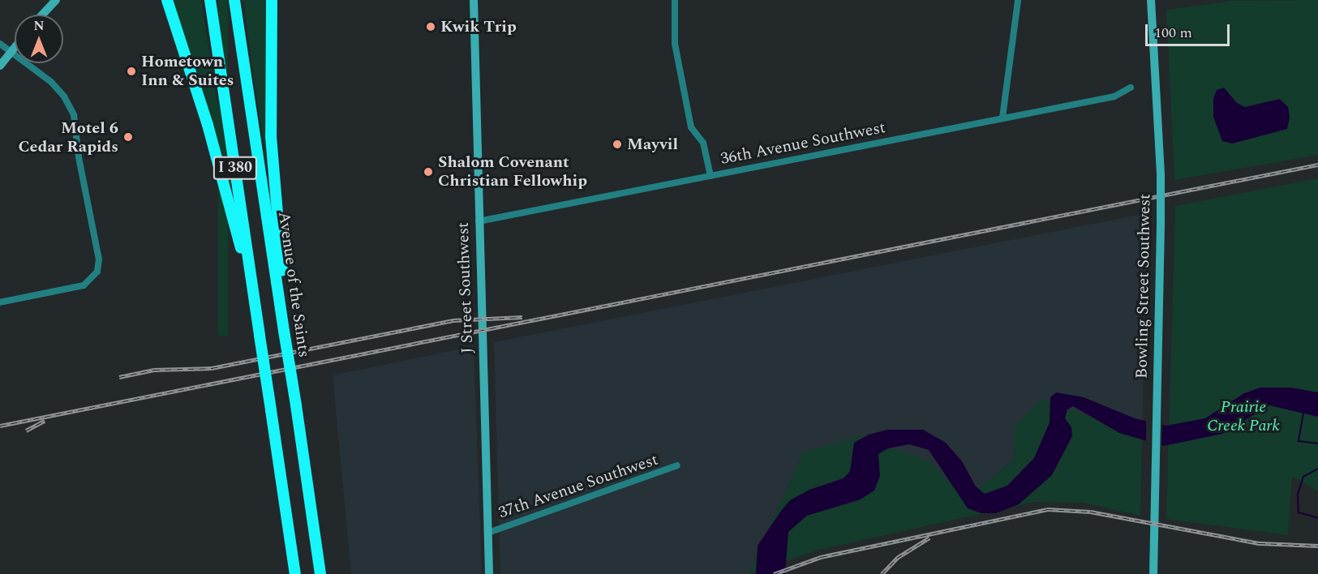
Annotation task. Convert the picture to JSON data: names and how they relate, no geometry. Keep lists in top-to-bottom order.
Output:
{
  "streets": {
    "highway": ["I 380", "Avenue of the Saints"],
    "street": [
      "36th Avenue Southwest",
      "Bowling Street Southwest",
      "J Street Southwest",
      "37th Avenue Southwest"
    ]
  },
  "crossings": [
    ["36th Avenue Southwest", "J Street Southwest"],
    ["J Street Southwest", "37th Avenue Southwest"]
  ],
  "parks": ["Prairie Creek Park"],
  "places": [
    "Kwik Trip",
    "Hometown Inn & Suites",
    "Motel 6 Cedar Rapids",
    "Mayvil",
    "Shalom Covenant Christian Fellowhip"
  ],
  "scale_bar": "100 m",
  "north": "top"
}
